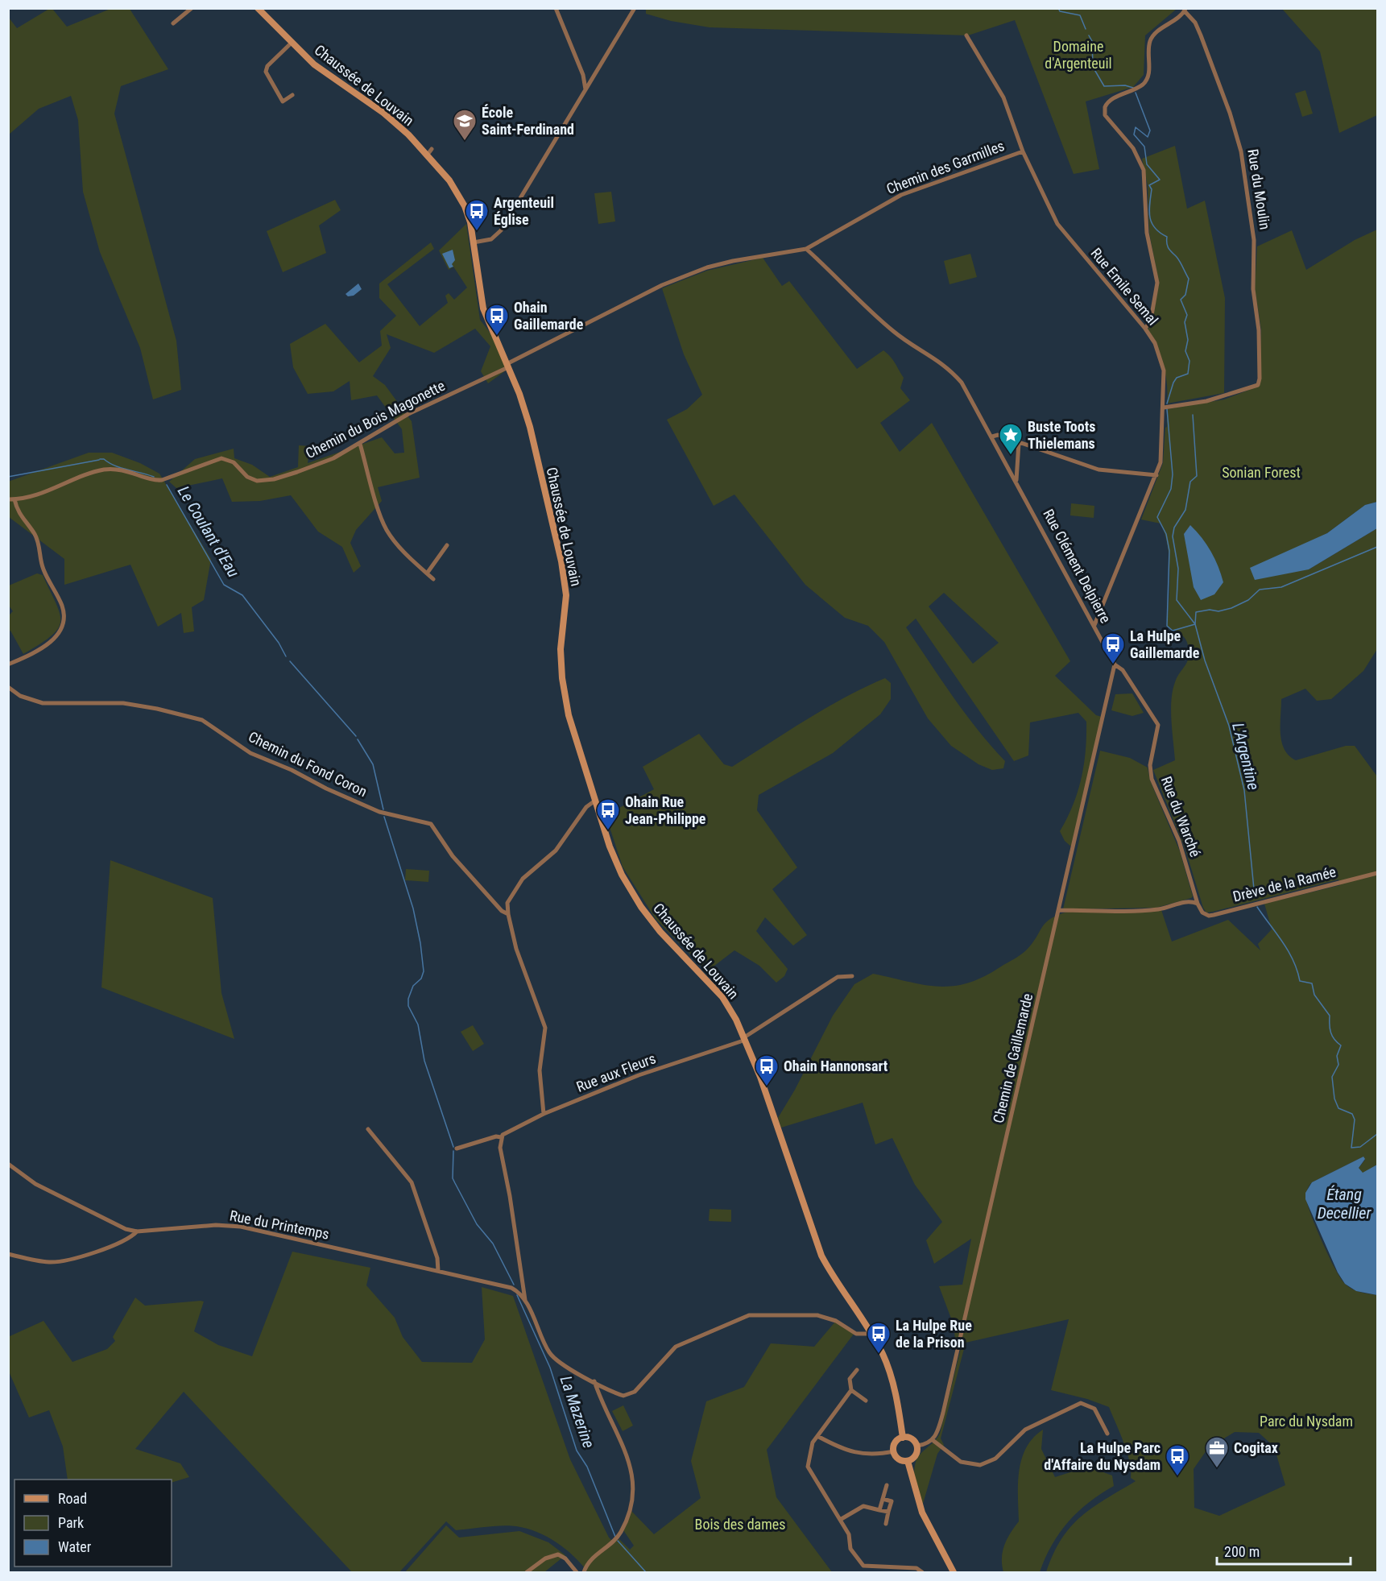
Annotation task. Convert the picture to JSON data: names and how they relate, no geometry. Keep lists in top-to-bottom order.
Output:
{
  "streets": {
    "main road": ["Chaussée de Louvain"],
    "street": [
      "Chemin des Garmilles",
      "Rue du Moulin",
      "Rue Emile Semal",
      "Chemin du Bois Magonette",
      "Rue Clément Delpierre",
      "Chemin du Fond Coron",
      "Rue du Warché",
      "Drève de la Ramée",
      "Chemin de Gaillemarde",
      "Rue aux Fleurs",
      "Rue du Printemps"
    ]
  },
  "crossings": [
    ["Chaussée de Louvain", "Chemin des Garmilles"],
    ["Chaussée de Louvain", "Chemin du Bois Magonette"],
    ["Chaussée de Louvain", "Rue aux Fleurs"],
    ["Chemin des Garmilles", "Rue Emile Semal"],
    ["Chemin des Garmilles", "Chemin du Bois Magonette"],
    ["Chemin des Garmilles", "Rue Clément Delpierre"],
    ["Rue du Moulin", "Rue Emile Semal"],
    ["Rue Emile Semal", "Rue Clément Delpierre"],
    ["Rue Clément Delpierre", "Rue du Warché"],
    ["Rue Clément Delpierre", "Chemin de Gaillemarde"],
    ["Rue du Warché", "Drève de la Ramée"],
    ["Rue du Warché", "Chemin de Gaillemarde"]
  ],
  "water": [
    "Le Coulant d'Eau",
    "L'Argentine",
    "Étang Decellier",
    "La Mazerine"
  ],
  "parks": [
    "Domaine d'Argenteuil",
    "Sonian Forest",
    "Parc du Nysdam",
    "Bois des dames"
  ],
  "places": {
    "school or university": ["École Saint-Ferdinand"],
    "bus stop": [
      "Argenteuil Église",
      "Ohain Gaillemarde",
      "La Hulpe Gaillemarde",
      "Ohain Rue Jean-Philippe",
      "Ohain Hannonsart",
      "La Hulpe Rue de la Prison",
      "La Hulpe Parc d'Affaire du Nysdam"
    ],
    "place": ["Buste Toots Thielemans"],
    "office": ["Cogitax"]
  },
  "legend": ["Road", "Park", "Water"],
  "scale_bar": "200 m"
}
